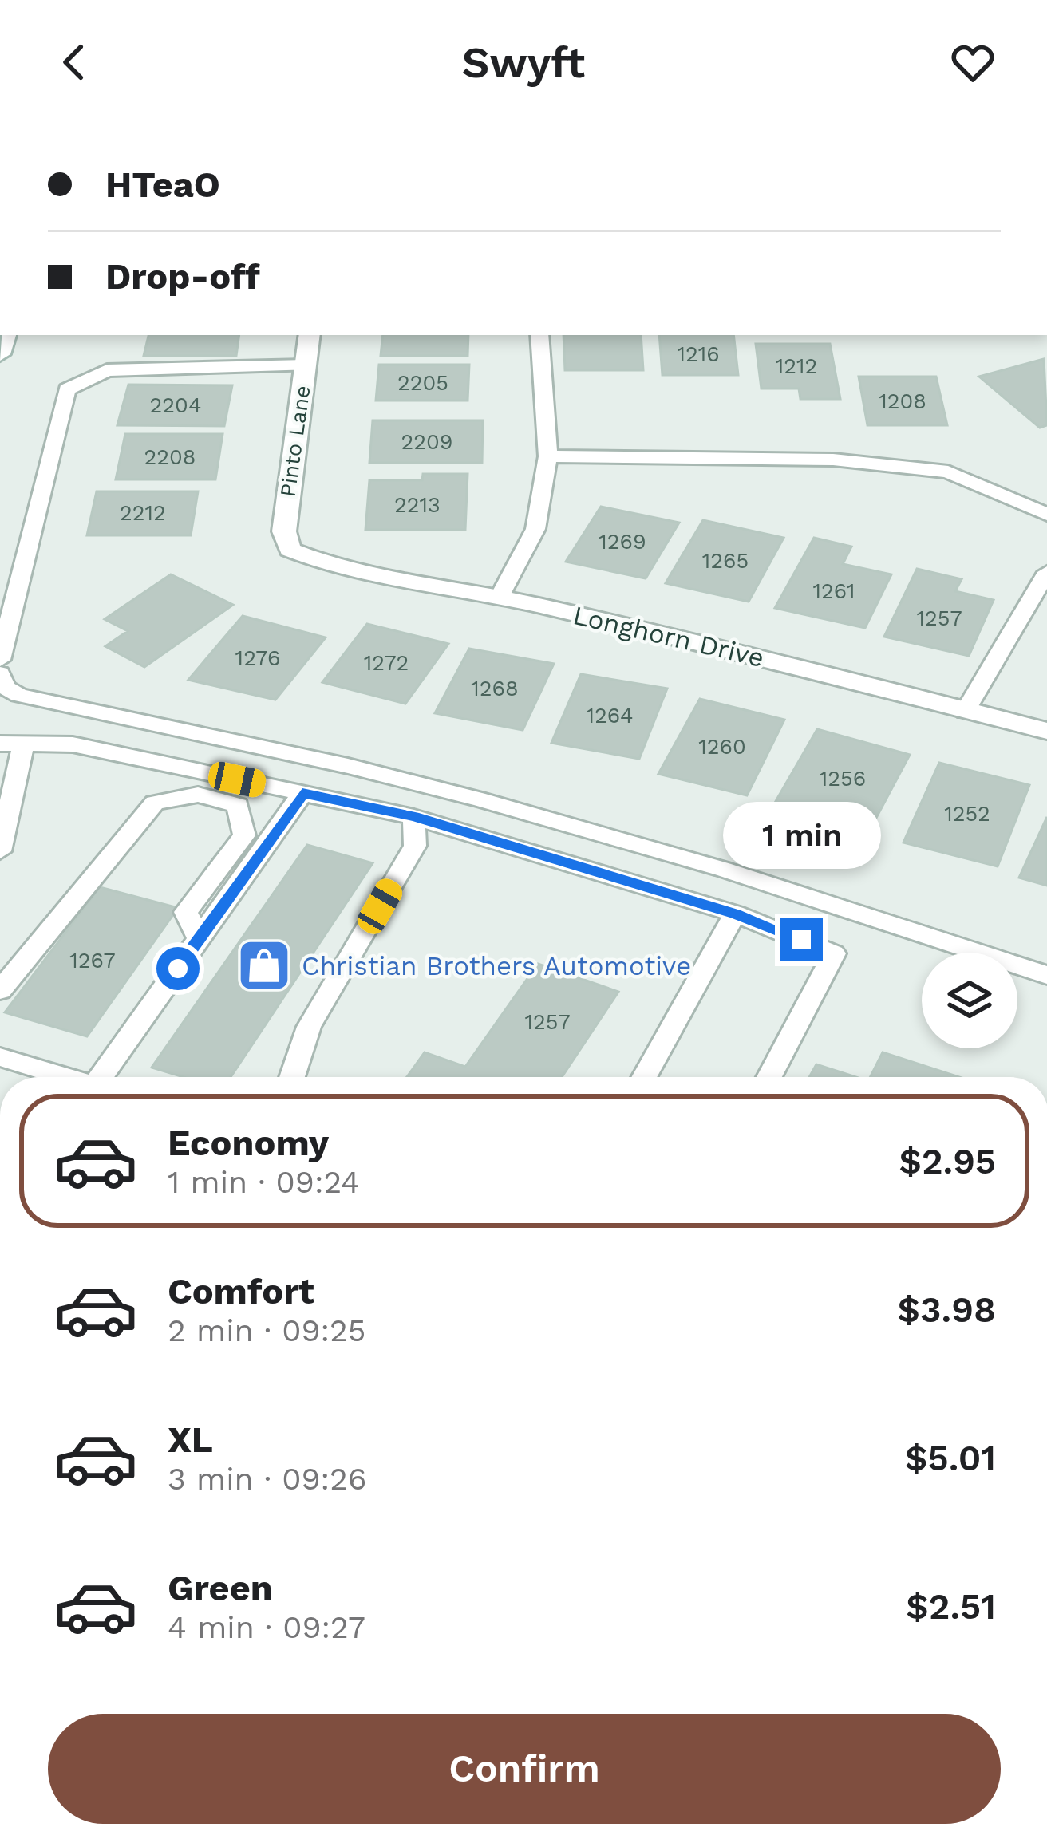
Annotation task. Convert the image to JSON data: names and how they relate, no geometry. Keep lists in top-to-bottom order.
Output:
{
  "streets": {
    "street": ["Pinto Lane", "Longhorn Drive"]
  },
  "crossings": [
    ["Pinto Lane", "Longhorn Drive"]
  ],
  "places": {
    "shop": ["Christian Brothers Automotive"]
  },
  "house_numbers": [
    "1216",
    "1212",
    "2205",
    "1208",
    "2204",
    "2209",
    "2208",
    "2213",
    "2212",
    "1269",
    "1265",
    "1261",
    "1257",
    "1276",
    "1272",
    "1268",
    "1264",
    "1260",
    "1256",
    "1252",
    "1267",
    "1257"
  ],
  "page": {
    "header": "Swyft",
    "banner": ["HTeaO", "Drop-off"],
    "bubble": "1 min",
    "list": [
      {
        "name": "Economy",
        "note": "1 min · 09:24",
        "value": "$2.95"
      },
      {
        "name": "Comfort",
        "note": "2 min · 09:25",
        "value": "$3.98"
      },
      {
        "name": "XL",
        "note": "3 min · 09:26",
        "value": "$5.01"
      },
      {
        "name": "Green",
        "note": "4 min · 09:27",
        "value": "$2.51"
      }
    ],
    "buttons": "Confirm"
  }
}
